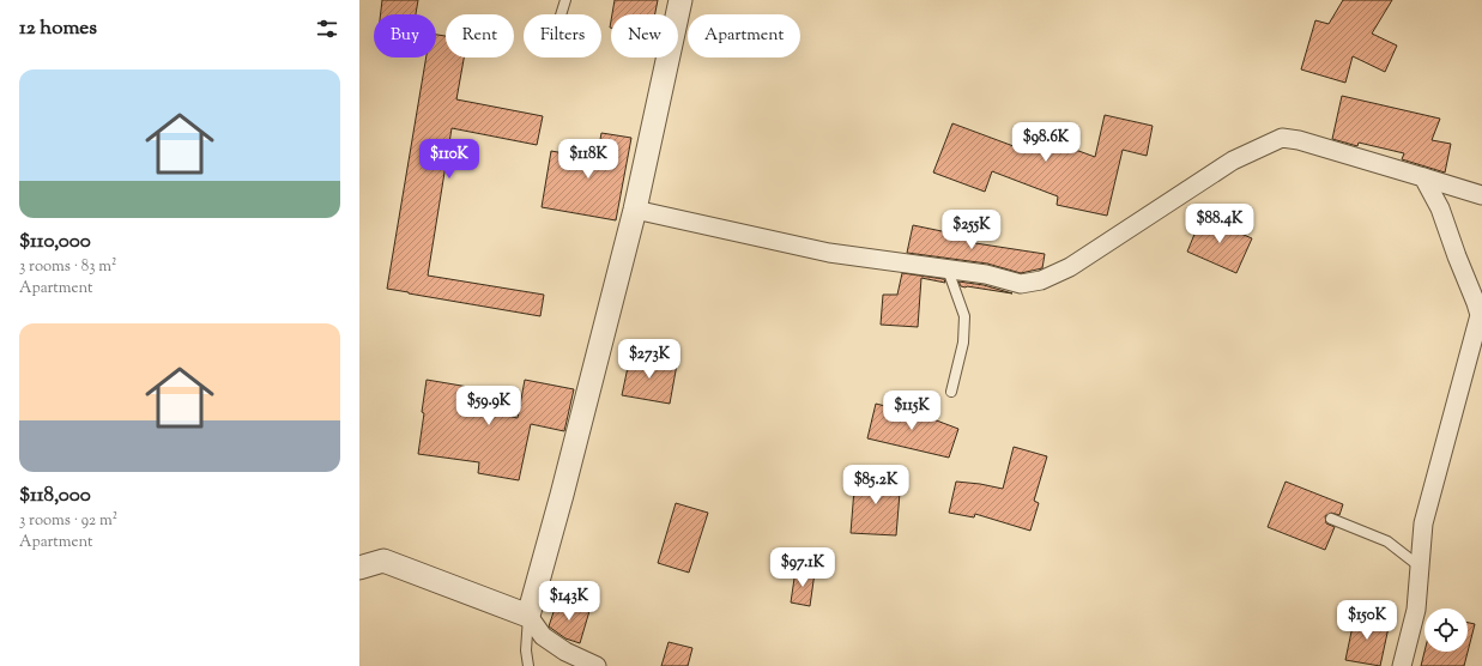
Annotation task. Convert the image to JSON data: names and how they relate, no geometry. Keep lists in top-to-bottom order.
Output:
{
  "page": {
    "heading": "12 homes",
    "chip": [
      "Buy",
      "Rent",
      "Filters",
      "New",
      "Apartment"
    ],
    "list": [
      {
        "name": "$110,000",
        "note": "3 rooms · 83 m² · Apartment"
      },
      {
        "name": "$118,000",
        "note": "3 rooms · 92 m² · Apartment"
      }
    ],
    "price": [
      "$98.6K",
      "$110K",
      "$118K",
      "$88.4K",
      "$255K",
      "$273K",
      "$59.9K",
      "$115K",
      "$85.2K",
      "$97.1K",
      "$143K",
      "$150K"
    ]
  }
}
